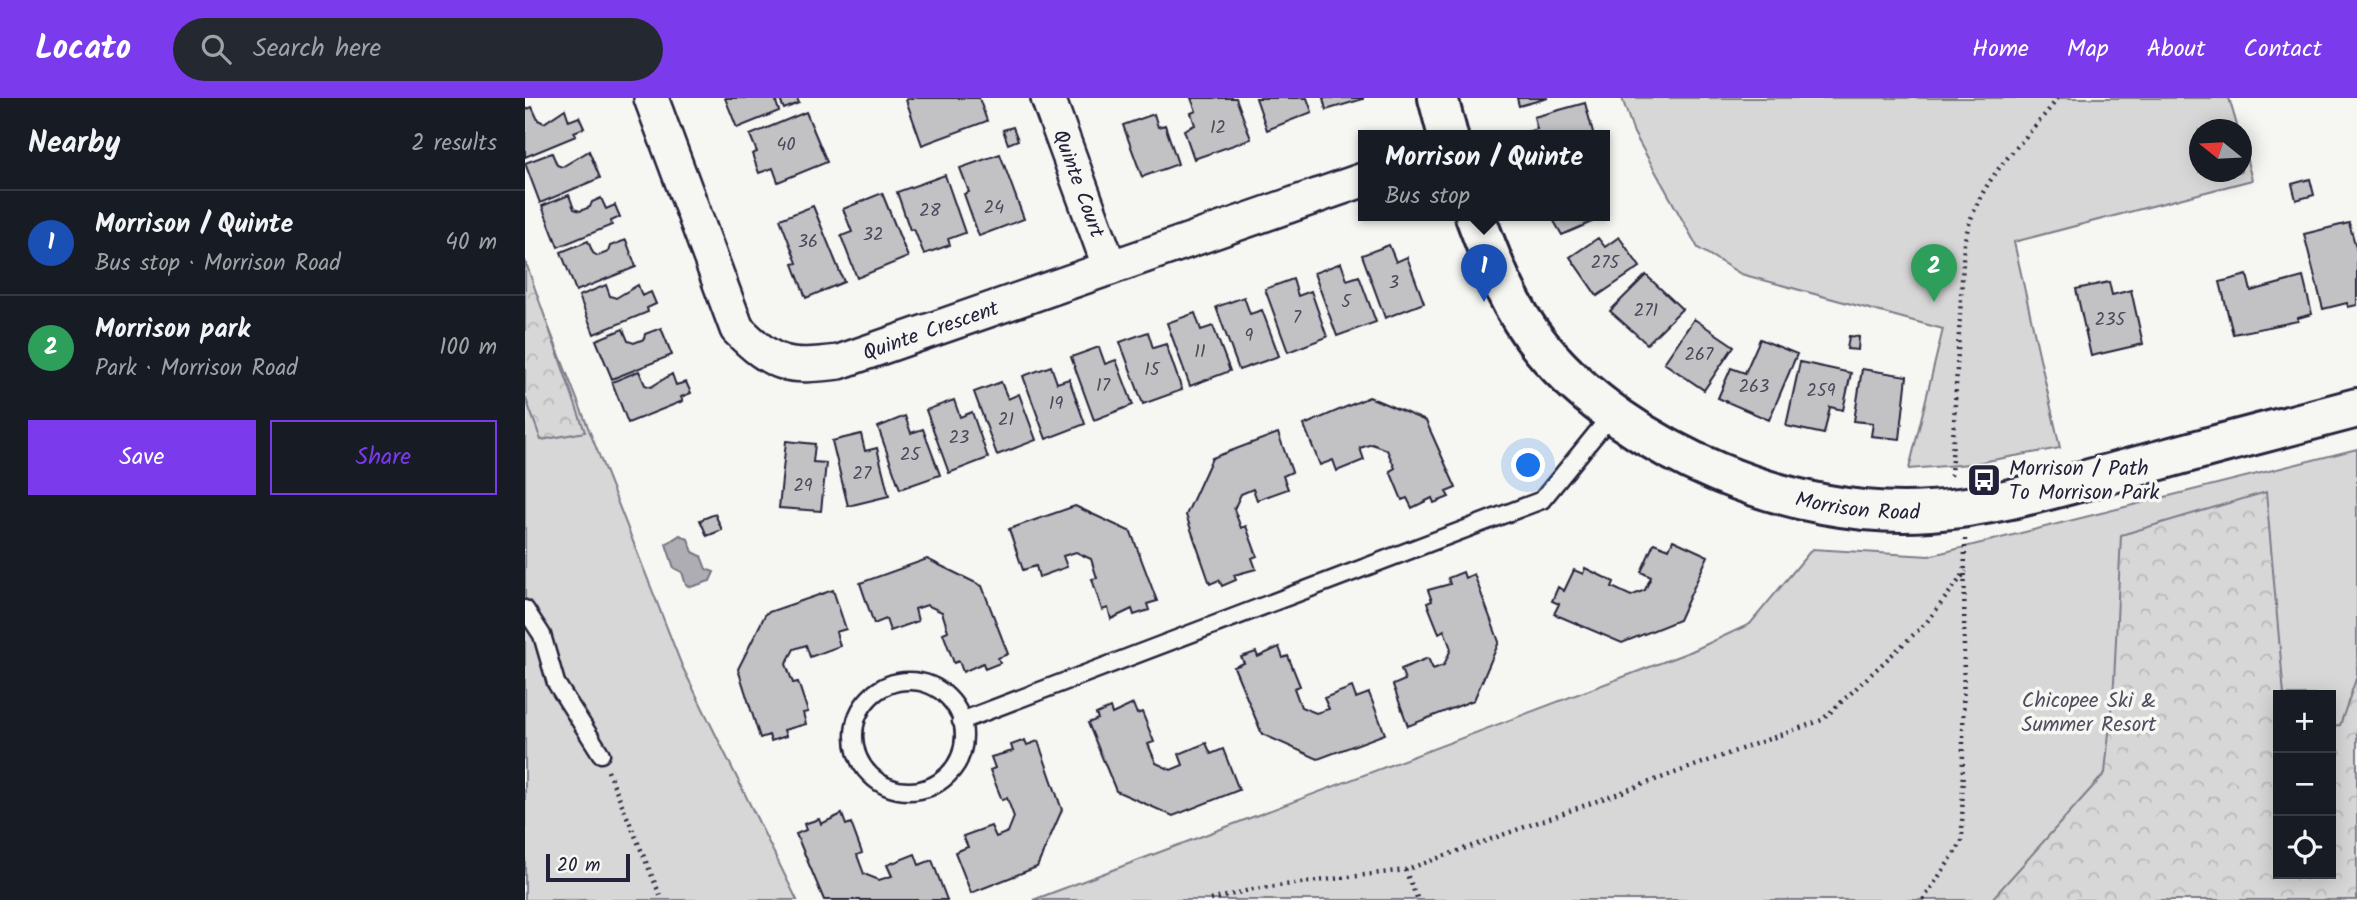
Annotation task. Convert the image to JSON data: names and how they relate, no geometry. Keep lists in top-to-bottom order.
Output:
{
  "streets": {
    "street": ["Quinte Court", "Quinte Crescent", "Morrison Road"]
  },
  "crossings": [
    ["Quinte Court", "Quinte Crescent"]
  ],
  "parks": ["Chicopee Ski & Summer Resort"],
  "places": {
    "bus stop": ["Morrison / Path To Morrison Park"]
  },
  "house_numbers": [
    "12",
    "40",
    "24",
    "28",
    "32",
    "36",
    "275",
    "3",
    "5",
    "271",
    "7",
    "235",
    "9",
    "11",
    "267",
    "15",
    "17",
    "263",
    "259",
    "19",
    "21",
    "23",
    "25",
    "27",
    "29"
  ],
  "scale_bar": "20 m",
  "north": "left",
  "page": {
    "header": "Locato",
    "search": "Search here",
    "nav": [
      "Home",
      "Map",
      "About",
      "Contact"
    ],
    "heading": ["Nearby", "2 results"],
    "popup": ["Morrison / Quinte", "Bus stop"],
    "list": [
      {
        "mark": "1",
        "name": "Morrison / Quinte",
        "note": "Bus stop · Morrison Road",
        "value": "40 m"
      },
      {
        "mark": "2",
        "name": "Morrison park",
        "note": "Park · Morrison Road",
        "value": "100 m"
      }
    ],
    "pins": ["1", "2"],
    "buttons": ["Save", "Share"],
    "map_buttons": ["+", "−"],
    "scale": "20 m"
  }
}
